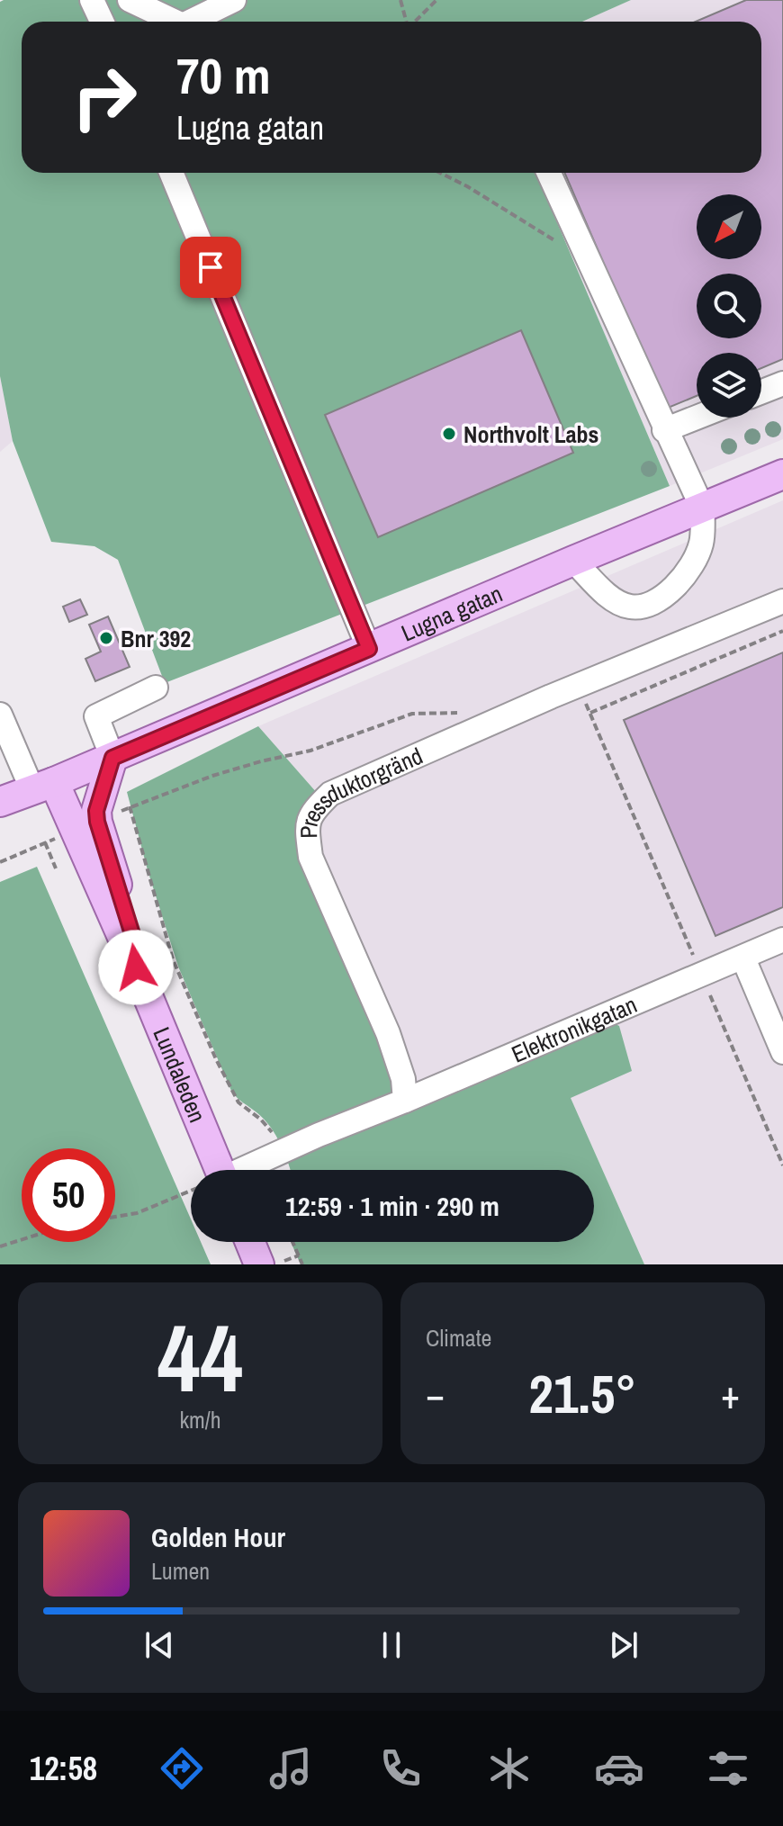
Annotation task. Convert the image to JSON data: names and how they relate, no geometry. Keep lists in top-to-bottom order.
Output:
{
  "streets": {
    "main road": ["Lugna gatan", "Lundaleden"],
    "street": ["Pressduktorgränd", "Elektronikgatan"]
  },
  "crossings": [
    ["Lugna gatan", "Lundaleden"],
    ["Pressduktorgränd", "Elektronikgatan"]
  ],
  "places": ["Northvolt Labs", "Bnr 392"],
  "north": "bottom left",
  "page": {
    "turn": ["70 m", "Lugna gatan"],
    "limit": "50",
    "trip": "12:59 · 1 min · 290 m",
    "tile": [
      ["44", "km/h"],
      "Climate"
    ],
    "heat": ["−", "21.5°", "+"],
    "song": ["Golden Hour", "Lumen"],
    "tabs": "12:58"
  }
}
